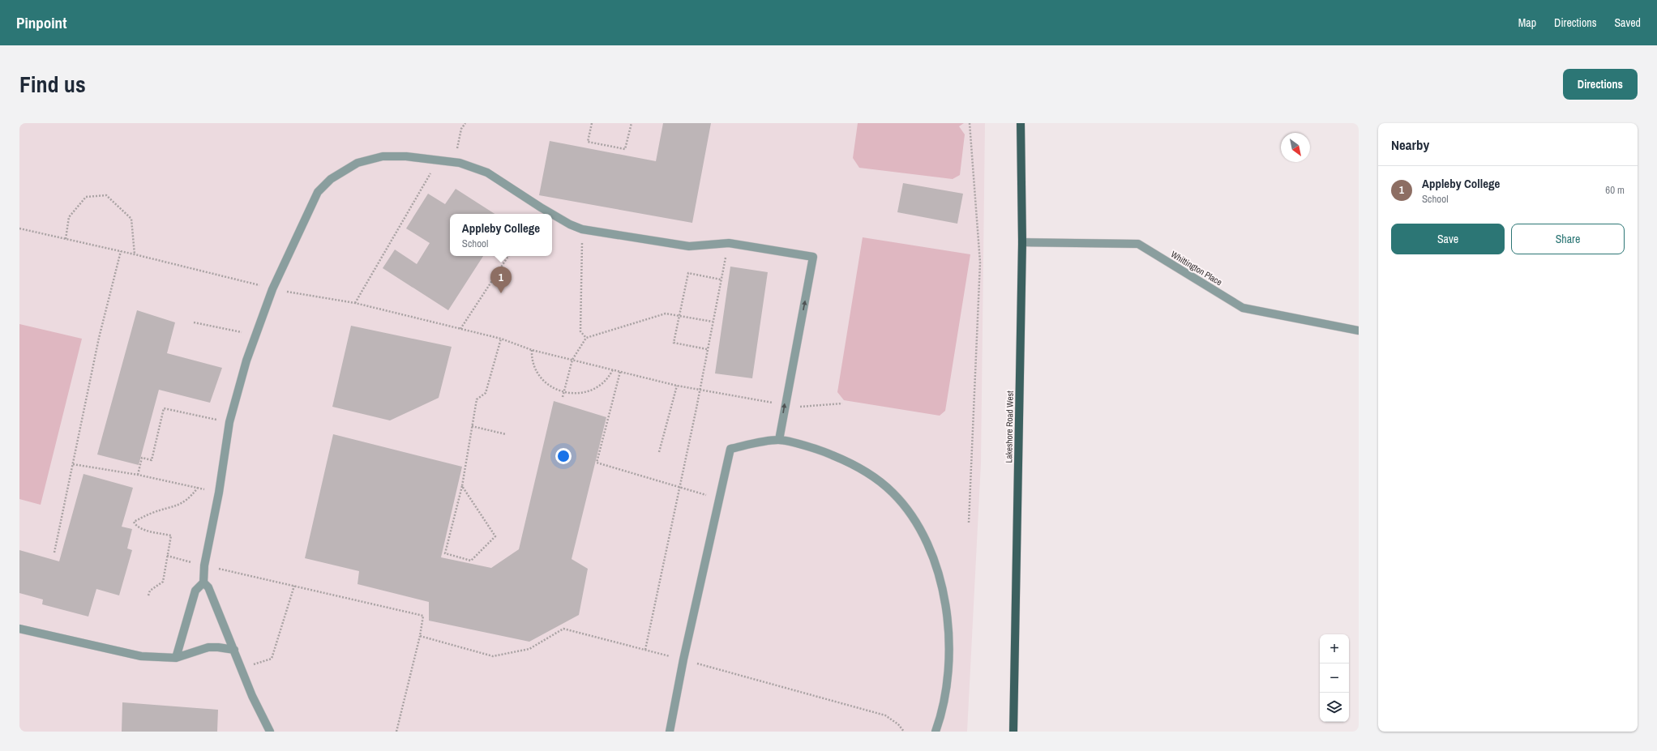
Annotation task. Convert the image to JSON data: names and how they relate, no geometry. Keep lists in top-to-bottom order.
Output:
{
  "streets": {
    "main road": ["Lakeshore Road West"],
    "street": ["Whittington Place"]
  },
  "crossings": [
    ["Whittington Place", "Lakeshore Road West"]
  ],
  "north": "bottom right",
  "page": {
    "header": "Pinpoint",
    "nav": ["Map", "Directions", "Saved"],
    "title": "Find us",
    "buttons": [
      "Directions",
      ["Save", "Share"]
    ],
    "heading": "Nearby",
    "list": [
      {
        "mark": "1",
        "name": "Appleby College",
        "note": "School",
        "value": "60 m"
      }
    ],
    "popup": ["Appleby College", "School"],
    "pins": "1",
    "map_buttons": ["+", "−"]
  }
}
